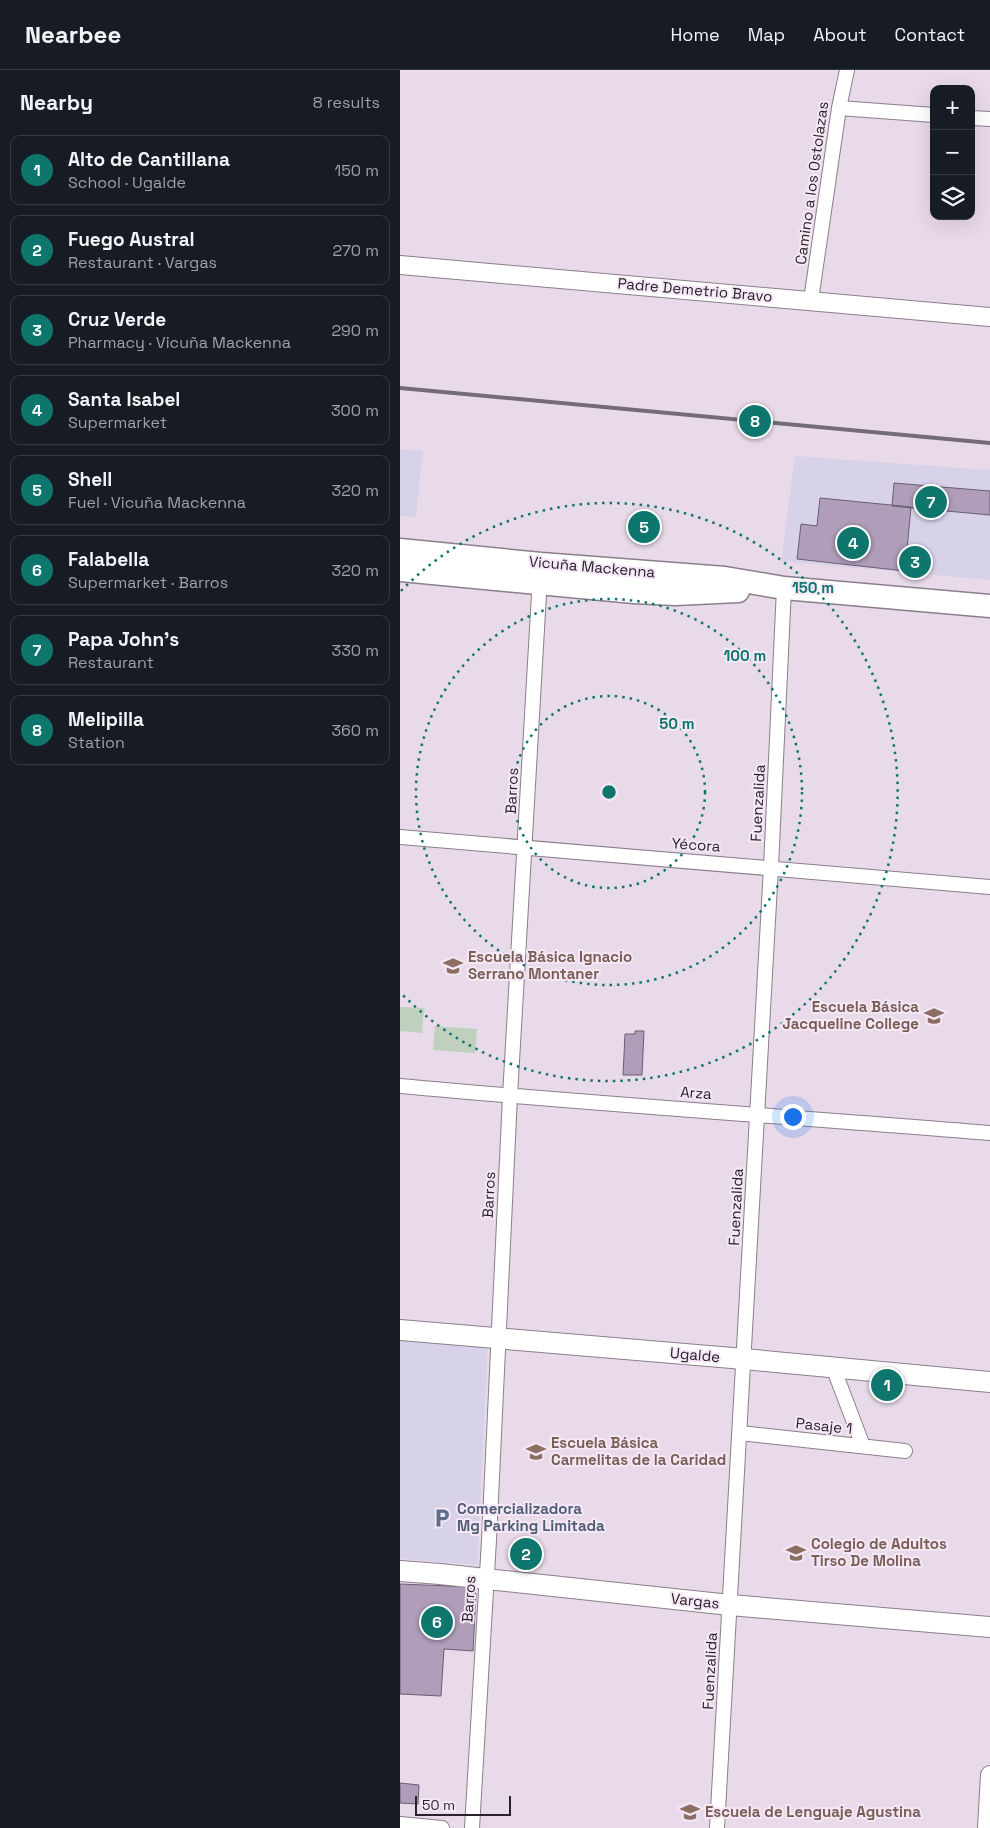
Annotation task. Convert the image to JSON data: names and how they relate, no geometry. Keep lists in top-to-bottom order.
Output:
{
  "streets": {
    "main road": ["Vicuña Mackenna", "Ugalde", "Vargas"],
    "street": [
      "Camino a los Ostolazas",
      "Padre Demetrio Bravo",
      "Barros",
      "Fuenzalida",
      "Yécora",
      "Arza",
      "Pasaje 1"
    ]
  },
  "crossings": [
    ["Camino a los Ostolazas", "Padre Demetrio Bravo"],
    ["Vicuña Mackenna", "Barros"],
    ["Vicuña Mackenna", "Fuenzalida"],
    ["Barros", "Yécora"],
    ["Barros", "Arza"],
    ["Barros", "Ugalde"],
    ["Barros", "Vargas"],
    ["Fuenzalida", "Yécora"],
    ["Fuenzalida", "Arza"],
    ["Fuenzalida", "Ugalde"],
    ["Fuenzalida", "Pasaje 1"],
    ["Fuenzalida", "Vargas"]
  ],
  "places": {
    "school or university": [
      "Escuela Básica Ignacio Serrano Montaner",
      "Escuela Básica Jacqueline College",
      "Escuela Básica Carmelitas de la Caridad",
      "Colegio de Adultos Tirso De Molina",
      "Escuela de Lenguaje Agustina"
    ],
    "parking": ["Comercializadora Mg Parking Limitada"]
  },
  "scale_bar": "50 m",
  "page": {
    "header": "Nearbee",
    "nav": [
      "Home",
      "Map",
      "About",
      "Contact"
    ],
    "heading": ["Nearby", "8 results"],
    "map_buttons": ["+", "−"],
    "list": [
      {
        "mark": "1",
        "name": "Alto de Cantillana",
        "note": "School · Ugalde",
        "value": "150 m"
      },
      {
        "mark": "2",
        "name": "Fuego Austral",
        "note": "Restaurant · Vargas",
        "value": "270 m"
      },
      {
        "mark": "3",
        "name": "Cruz Verde",
        "note": "Pharmacy · Vicuña Mackenna",
        "value": "290 m"
      },
      {
        "mark": "4",
        "name": "Santa Isabel",
        "note": "Supermarket",
        "value": "300 m"
      },
      {
        "mark": "5",
        "name": "Shell",
        "note": "Fuel · Vicuña Mackenna",
        "value": "320 m"
      },
      {
        "mark": "6",
        "name": "Falabella",
        "note": "Supermarket · Barros",
        "value": "320 m"
      },
      {
        "mark": "7",
        "name": "Papa John's",
        "note": "Restaurant",
        "value": "330 m"
      },
      {
        "mark": "8",
        "name": "Melipilla",
        "note": "Station",
        "value": "360 m"
      }
    ],
    "pins": [
      "8",
      "7",
      "5",
      "4",
      "3",
      "1",
      "2",
      "6"
    ],
    "scale": "50 m"
  },
  "rings": ["150 m", "100 m", "50 m"]
}
